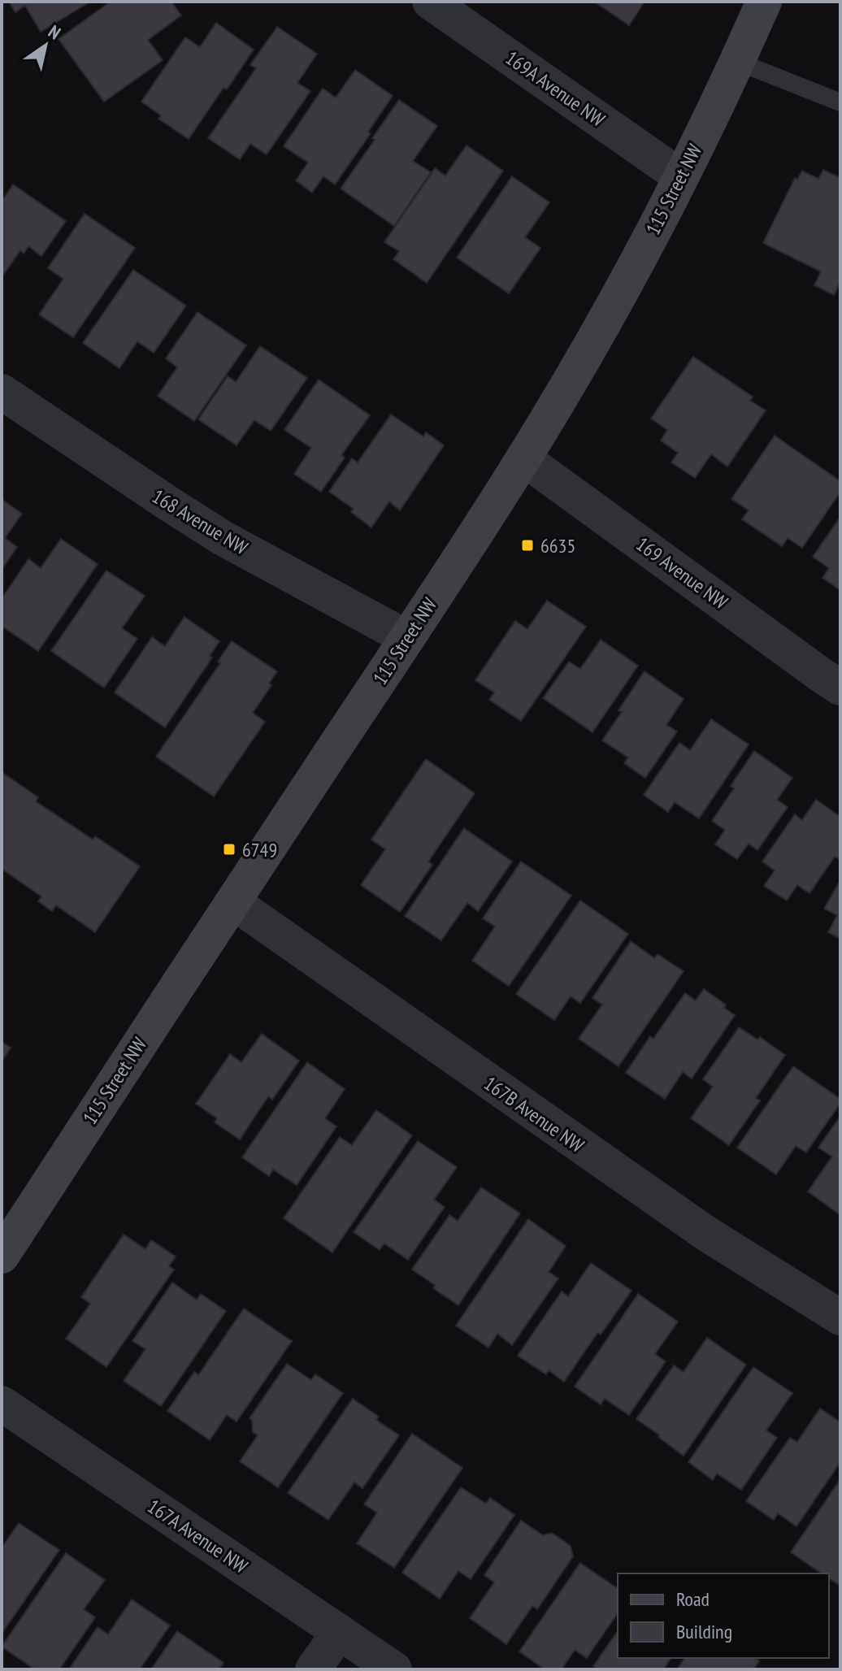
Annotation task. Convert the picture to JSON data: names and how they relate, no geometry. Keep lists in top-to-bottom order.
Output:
{
  "streets": {
    "street": [
      "169A Avenue NW",
      "115 Street NW",
      "168 Avenue NW",
      "169 Avenue NW",
      "167B Avenue NW",
      "167A Avenue NW"
    ]
  },
  "crossings": [
    ["169A Avenue NW", "115 Street NW"],
    ["115 Street NW", "168 Avenue NW"],
    ["115 Street NW", "169 Avenue NW"],
    ["115 Street NW", "167B Avenue NW"]
  ],
  "places": {
    "transit": ["6635", "6749"]
  },
  "legend": ["Road", "Building"],
  "north": "top right"
}
